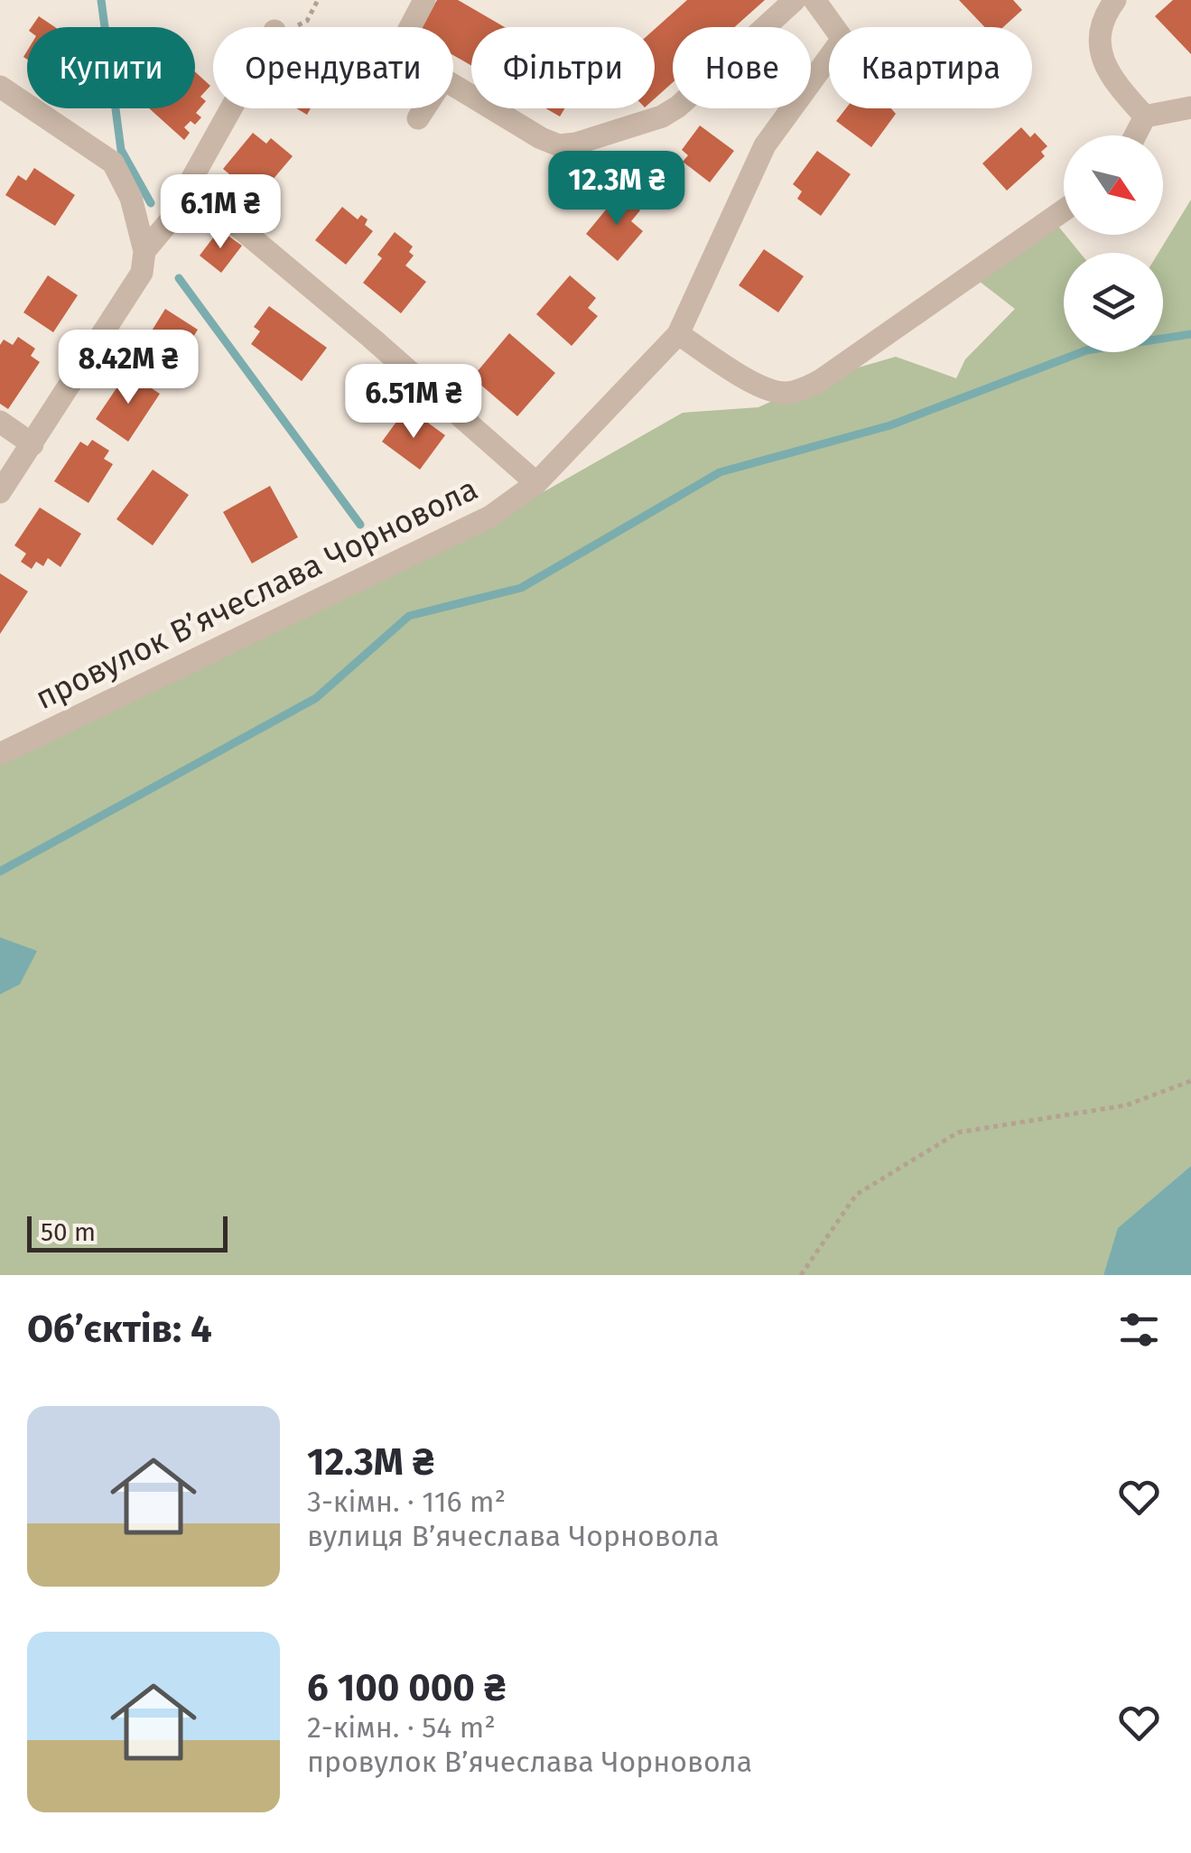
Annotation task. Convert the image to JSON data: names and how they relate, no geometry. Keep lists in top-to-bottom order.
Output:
{
  "streets": {
    "street": ["провулок Вʼячеслава Чорновола"]
  },
  "scale_bar": "50 m",
  "north": "bottom right",
  "page": {
    "chip": [
      "Купити",
      "Орендувати",
      "Фільтри",
      "Нове",
      "Квартира"
    ],
    "price": [
      "12.3M ₴",
      "6.1M ₴",
      "8.42M ₴",
      "6.51M ₴"
    ],
    "scale": "50 m",
    "heading": "Об’єктів: 4",
    "list": [
      {
        "name": "12.3M ₴",
        "note": "3-кімн. · 116 m² · вулиця Вʼячеслава Чорновола"
      },
      {
        "name": "6 100 000 ₴",
        "note": "2-кімн. · 54 m² · провулок Вʼячеслава Чорновола"
      }
    ]
  }
}
